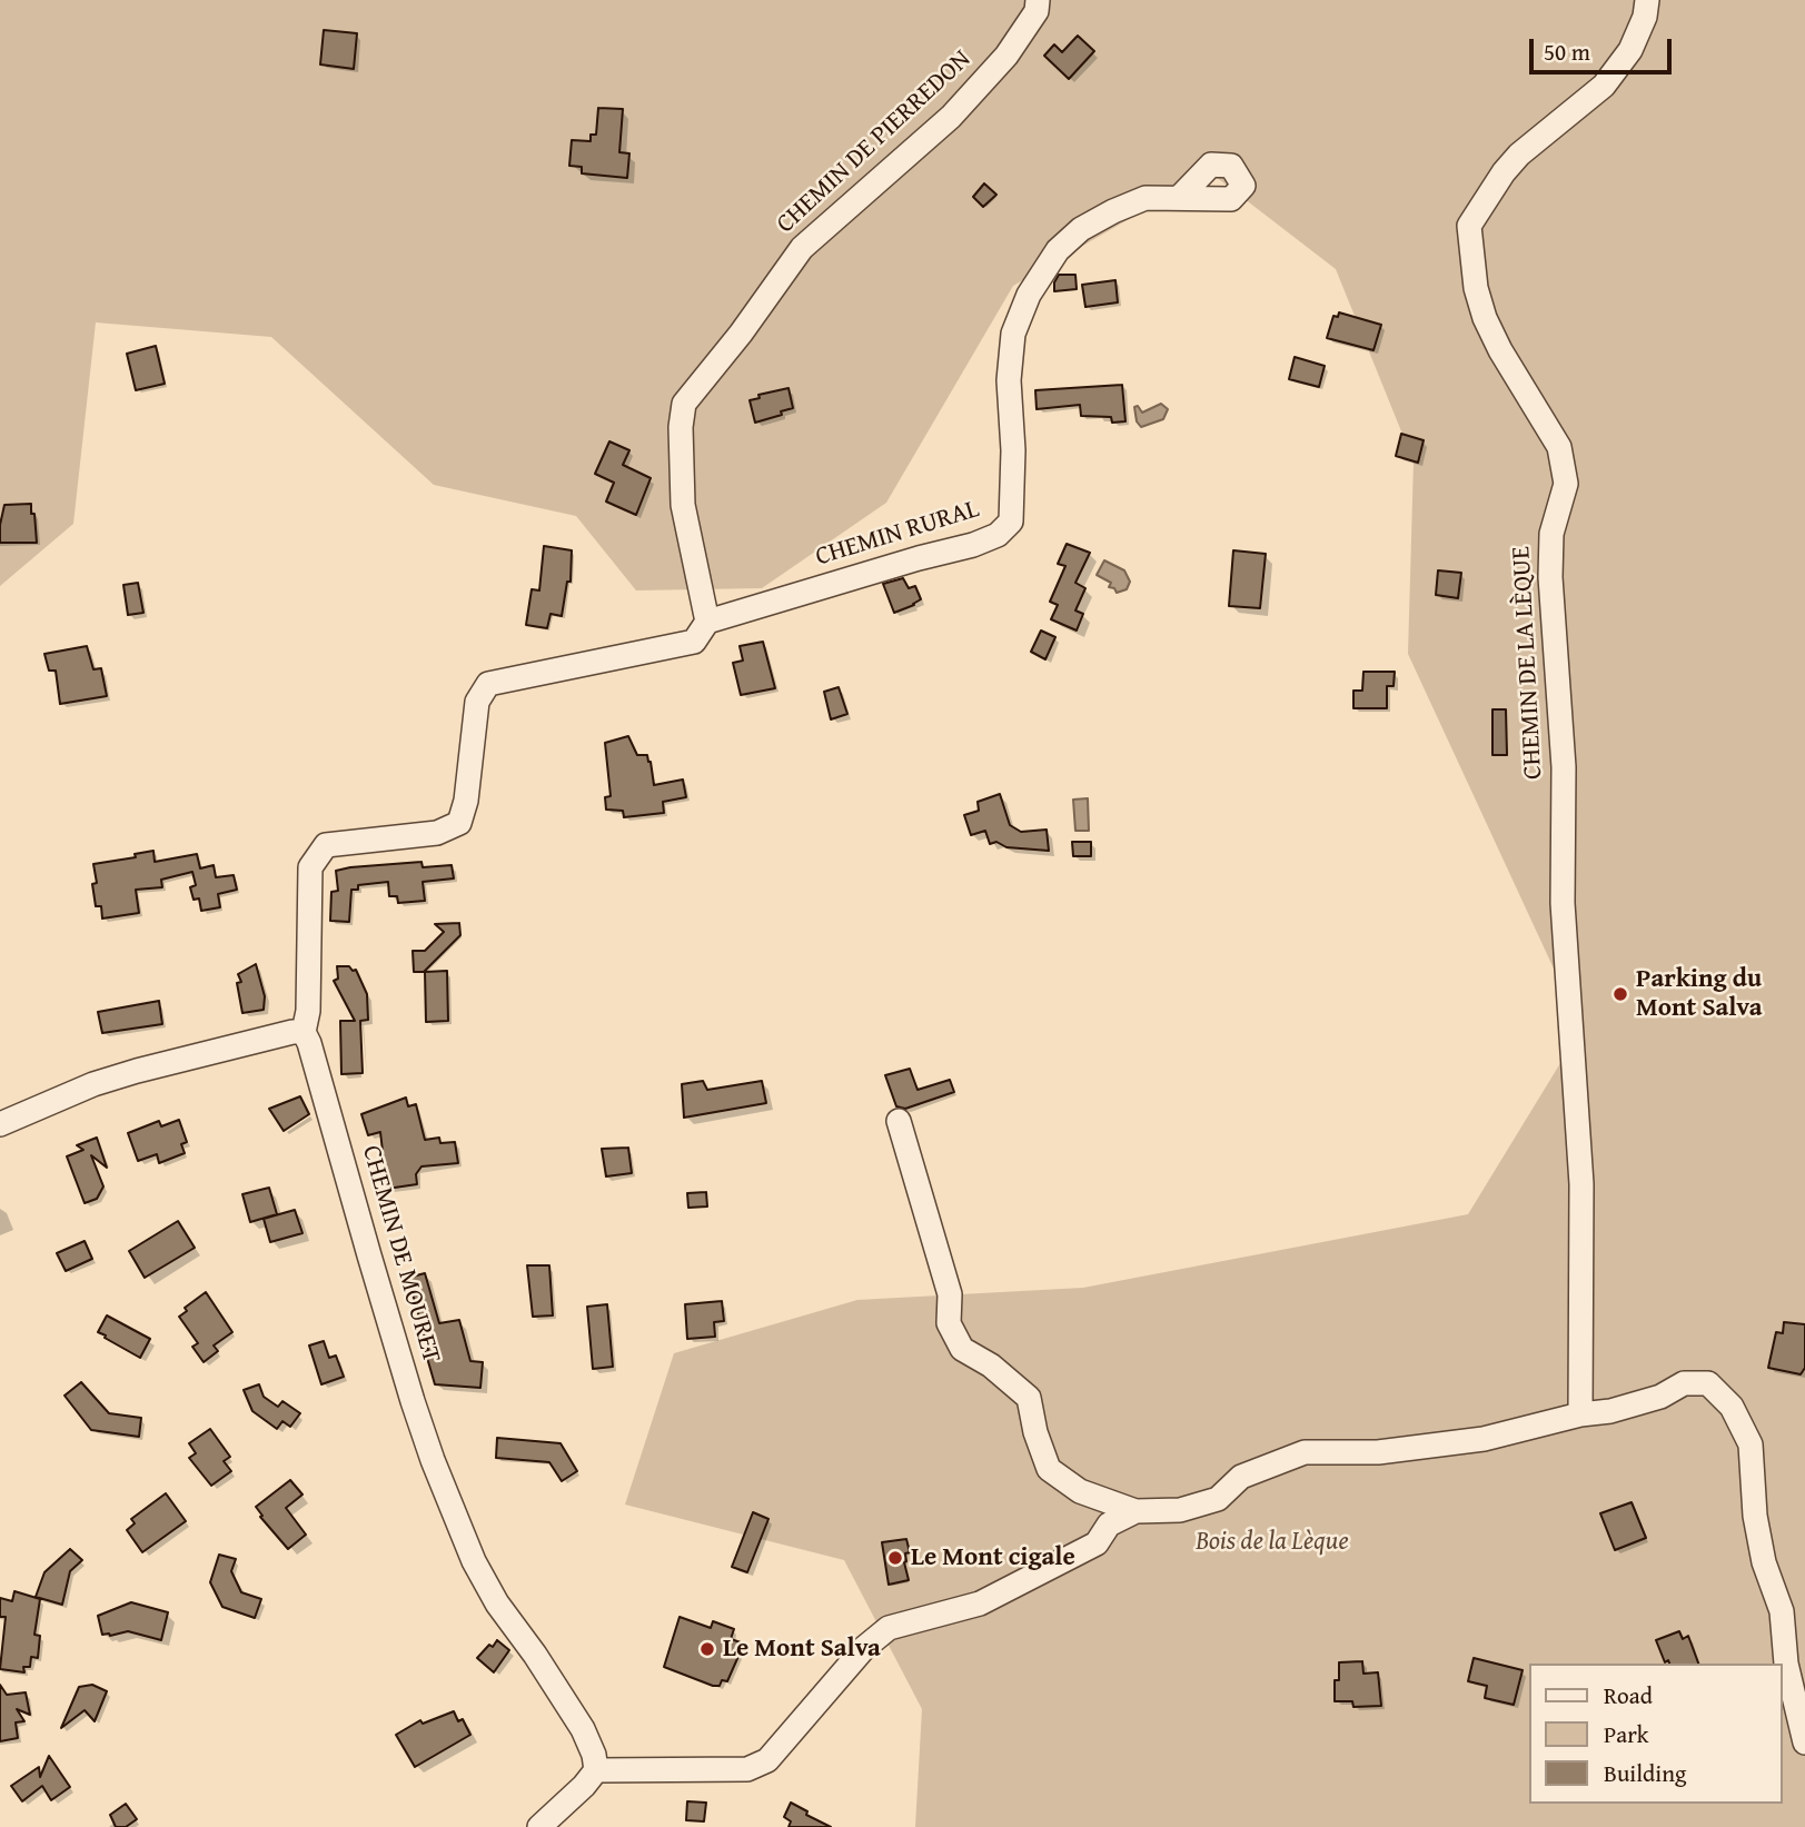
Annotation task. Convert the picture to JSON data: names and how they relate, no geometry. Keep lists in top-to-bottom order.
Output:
{
  "streets": {
    "street": [
      "CHEMIN DE PIERREDON",
      "CHEMIN RURAL",
      "CHEMIN DE LA LÈQUE",
      "CHEMIN DE MOURET"
    ]
  },
  "crossings": [
    ["CHEMIN DE PIERREDON", "CHEMIN RURAL"]
  ],
  "parks": ["Bois de la Lèque"],
  "places": ["Parking du Mont Salva", "Le Mont cigale", "Le Mont Salva"],
  "legend": ["Road", "Park", "Building"],
  "scale_bar": "50 m"
}
